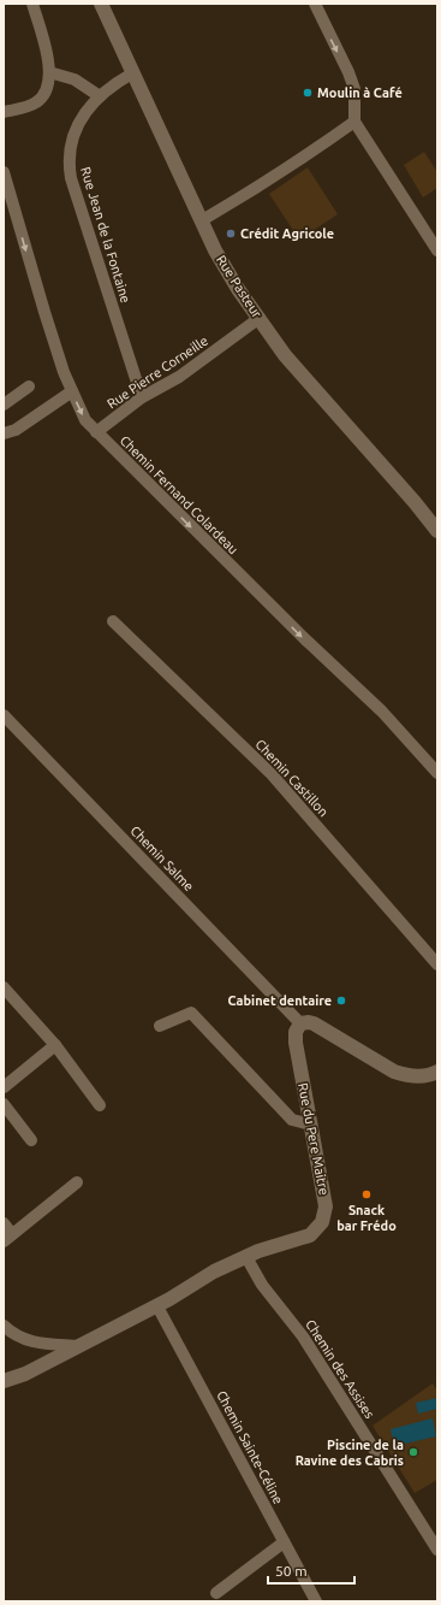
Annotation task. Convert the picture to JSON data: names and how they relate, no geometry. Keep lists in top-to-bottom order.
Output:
{
  "streets": {
    "main road": ["Rue Pasteur", "Rue du Pere Maitre"],
    "street": [
      "Rue Jean de la Fontaine",
      "Rue Pierre Corneille",
      "Chemin Fernand Colardeau",
      "Chemin Castillon",
      "Chemin Salme",
      "Chemin des Assises",
      "Chemin Sainte-Céline"
    ]
  },
  "crossings": [
    ["Rue Jean de la Fontaine", "Rue Pasteur"],
    ["Rue Jean de la Fontaine", "Rue Pierre Corneille"],
    ["Rue Pasteur", "Rue Pierre Corneille"],
    ["Rue Pierre Corneille", "Chemin Fernand Colardeau"],
    ["Chemin Salme", "Rue du Pere Maitre"],
    ["Rue du Pere Maitre", "Chemin des Assises"],
    ["Rue du Pere Maitre", "Chemin Sainte-Céline"]
  ],
  "one_way": ["Chemin Fernand Colardeau"],
  "places": [
    "Moulin à Café",
    "Crédit Agricole",
    "Cabinet dentaire",
    "Snack bar Frédo",
    "Piscine de la Ravine des Cabris"
  ],
  "scale_bar": "50 m"
}
